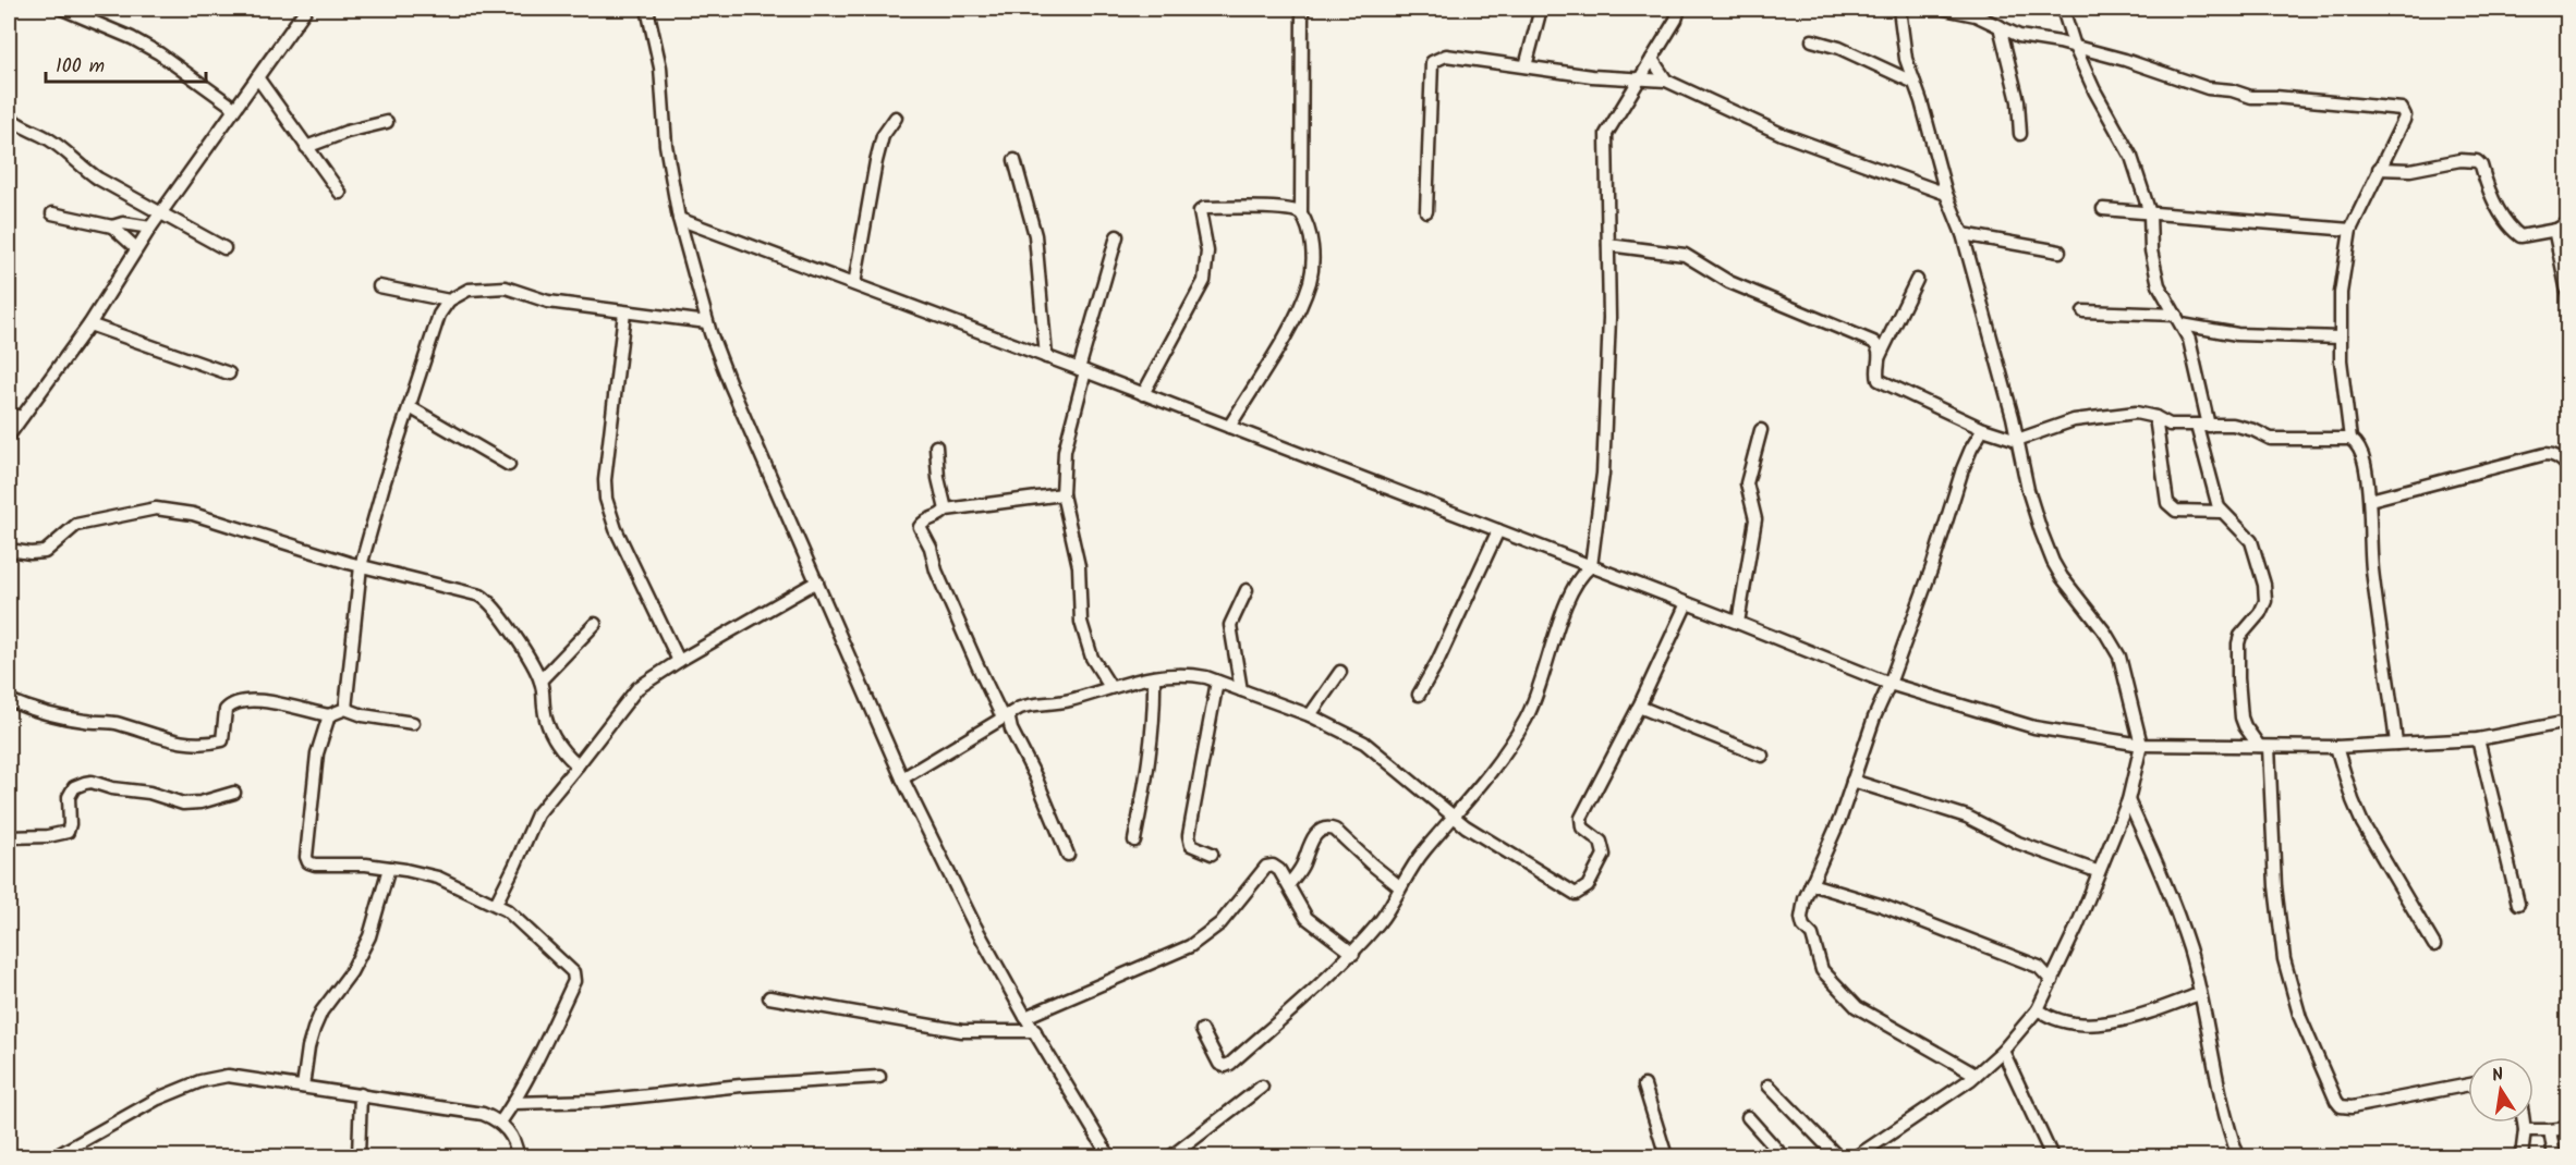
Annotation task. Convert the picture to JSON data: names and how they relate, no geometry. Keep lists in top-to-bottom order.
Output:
{
  "scale_bar": "100 m",
  "north": "top"
}
